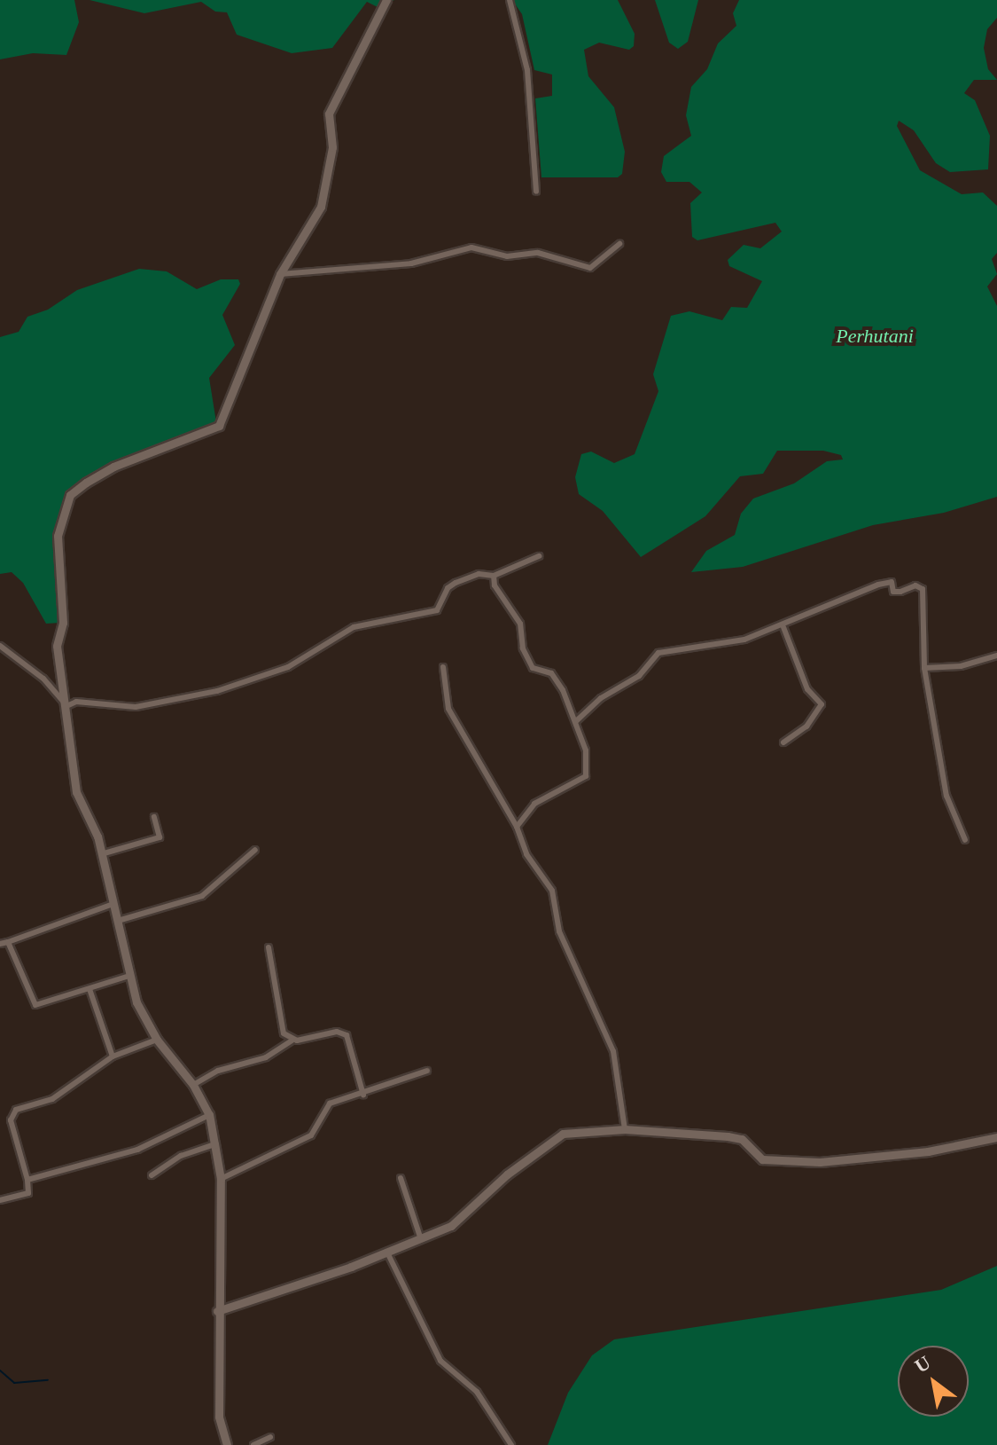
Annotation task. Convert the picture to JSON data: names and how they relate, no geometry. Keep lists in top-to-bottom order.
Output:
{
  "parks": ["Perhutani"],
  "north": "top left"
}
